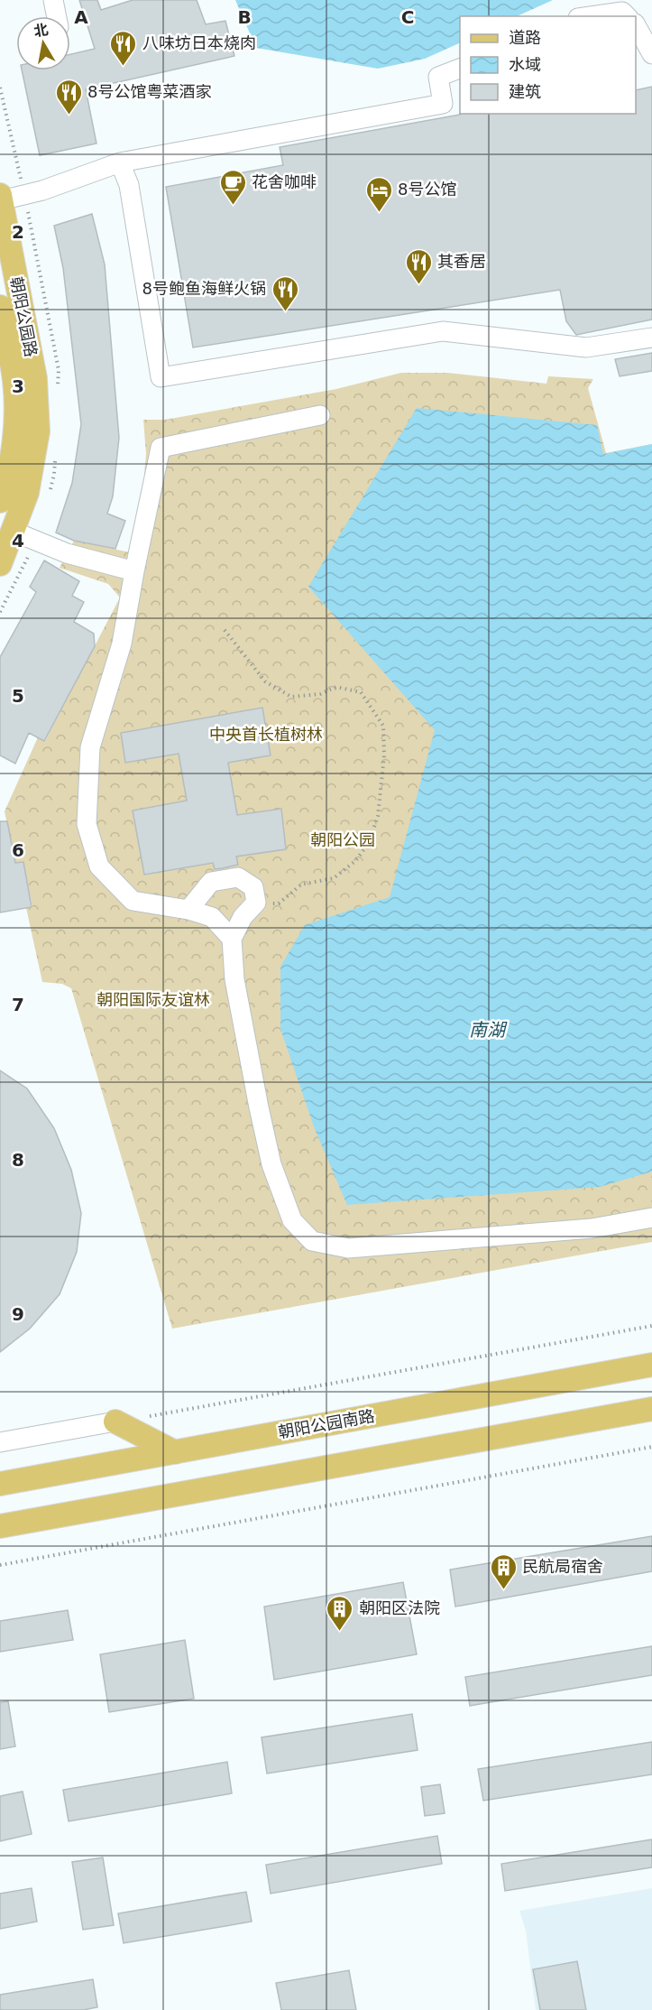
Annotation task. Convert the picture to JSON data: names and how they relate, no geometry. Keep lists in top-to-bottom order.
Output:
{
  "streets": {
    "main road": ["朝阳公园路", "朝阳公园南路"]
  },
  "water": ["南湖"],
  "parks": ["中央首长植树林", "朝阳公园", "朝阳国际友谊林"],
  "places": {
    "restaurant": [
      "八味坊日本烧肉",
      "8号公馆粤菜酒家",
      "其香居",
      "8号鲍鱼海鲜火锅"
    ],
    "cafe": ["花舍咖啡"],
    "hotel": ["8号公馆"],
    "building": ["民航局宿舍", "朝阳区法院"]
  },
  "legend": ["道路", "水域", "建筑"],
  "north": "top",
  "grid": {
    "columns": ["A", "B", "C"],
    "rows": [
      "2",
      "3",
      "4",
      "5",
      "6",
      "7",
      "8",
      "9"
    ]
  }
}
